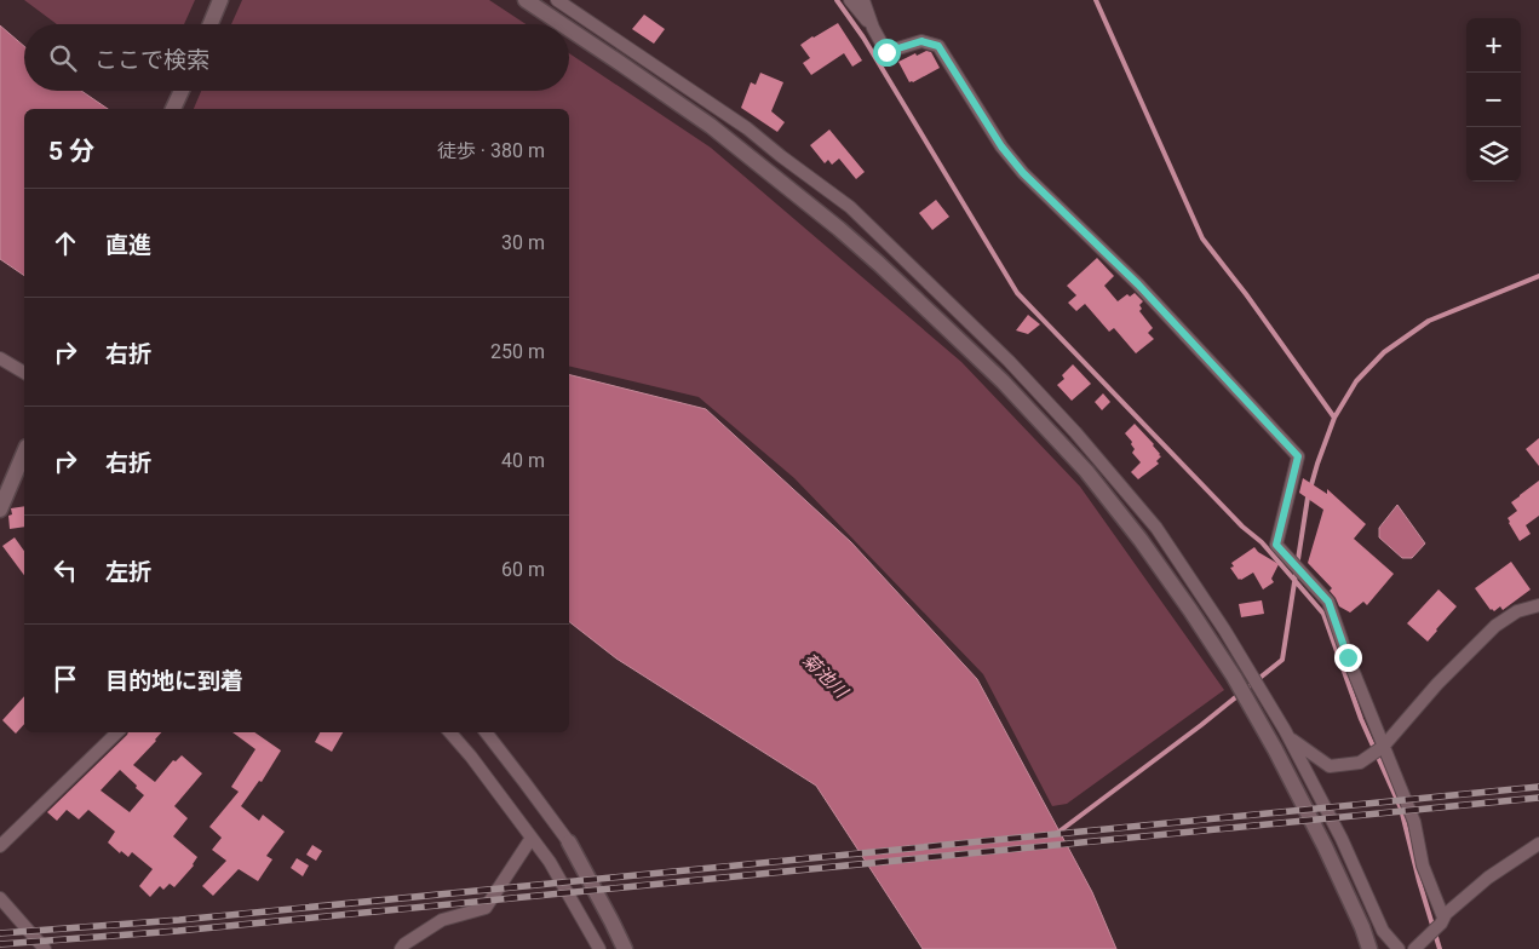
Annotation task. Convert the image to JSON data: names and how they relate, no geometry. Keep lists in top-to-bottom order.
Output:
{
  "water": ["菊池川"],
  "page": {
    "map_buttons": ["+", "−"],
    "search": "ここで検索",
    "heading": ["5 分", "徒歩 · 380 m"],
    "list": [
      ["直進", "30 m"],
      ["右折", "250 m"],
      ["右折", "40 m"],
      ["左折", "60 m"],
      "目的地に到着"
    ]
  }
}
